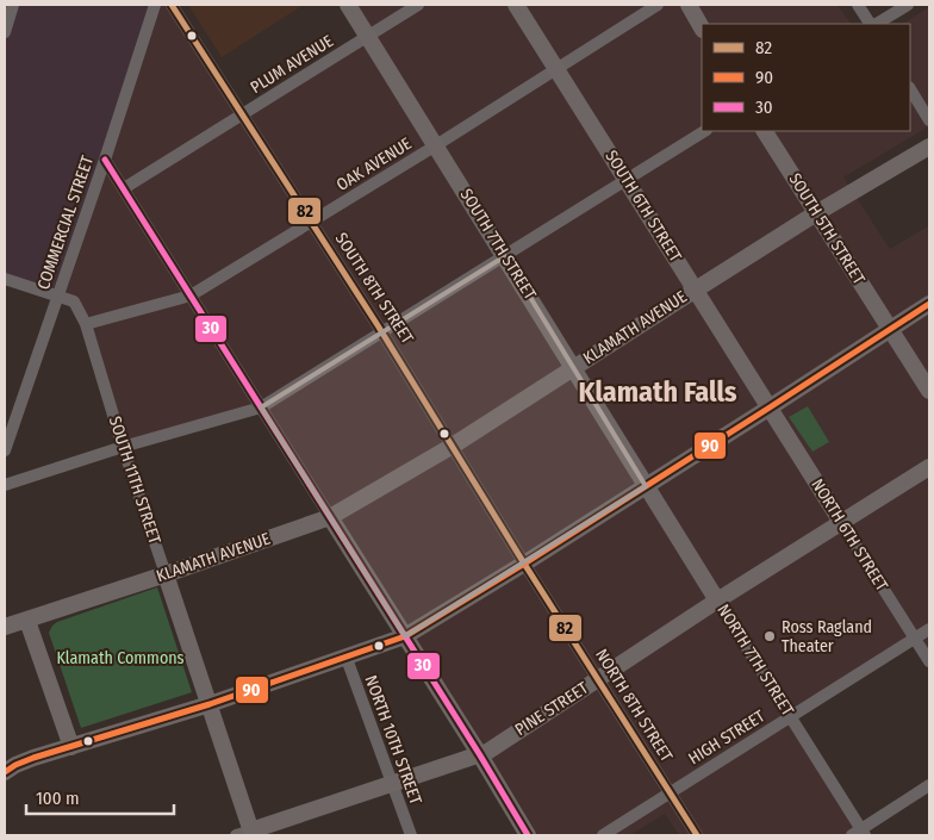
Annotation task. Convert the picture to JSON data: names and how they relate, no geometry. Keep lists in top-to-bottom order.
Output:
{
  "streets": {
    "main road": [
      "SOUTH 6TH STREET",
      "SOUTH 5TH STREET",
      "SOUTH 7TH STREET",
      "KLAMATH AVENUE",
      "SOUTH 11TH STREET",
      "NORTH 6TH STREET",
      "NORTH 7TH STREET",
      "PINE STREET"
    ],
    "street": [
      "PLUM AVENUE",
      "OAK AVENUE",
      "COMMERCIAL STREET",
      "SOUTH 8TH STREET",
      "NORTH 8TH STREET",
      "HIGH STREET",
      "NORTH 10TH STREET"
    ]
  },
  "crossings": [
    ["PLUM AVENUE", "SOUTH 7TH STREET"],
    ["PLUM AVENUE", "SOUTH 8TH STREET"],
    ["OAK AVENUE", "SOUTH 6TH STREET"],
    ["OAK AVENUE", "SOUTH 7TH STREET"],
    ["OAK AVENUE", "SOUTH 8TH STREET"],
    ["OAK AVENUE", "SOUTH 11TH STREET"],
    ["SOUTH 6TH STREET", "KLAMATH AVENUE"],
    ["SOUTH 6TH STREET", "NORTH 6TH STREET"],
    ["SOUTH 5TH STREET", "KLAMATH AVENUE"],
    ["SOUTH 7TH STREET", "KLAMATH AVENUE"],
    ["SOUTH 7TH STREET", "NORTH 7TH STREET"],
    ["SOUTH 8TH STREET", "KLAMATH AVENUE"],
    ["SOUTH 8TH STREET", "NORTH 8TH STREET"],
    ["KLAMATH AVENUE", "SOUTH 11TH STREET"],
    ["SOUTH 11TH STREET", "PINE STREET"],
    ["NORTH 6TH STREET", "PINE STREET"],
    ["NORTH 6TH STREET", "HIGH STREET"],
    ["NORTH 7TH STREET", "PINE STREET"],
    ["NORTH 7TH STREET", "HIGH STREET"],
    ["NORTH 8TH STREET", "PINE STREET"],
    ["NORTH 8TH STREET", "HIGH STREET"],
    ["PINE STREET", "NORTH 10TH STREET"]
  ],
  "districts": ["Klamath Falls"],
  "parks": ["Klamath Commons"],
  "places": ["Ross Ragland Theater"],
  "lines": ["transit line 82", "transit line 30", "transit line 90"],
  "legend": ["82", "90", "30"],
  "scale_bar": "100 m"
}
